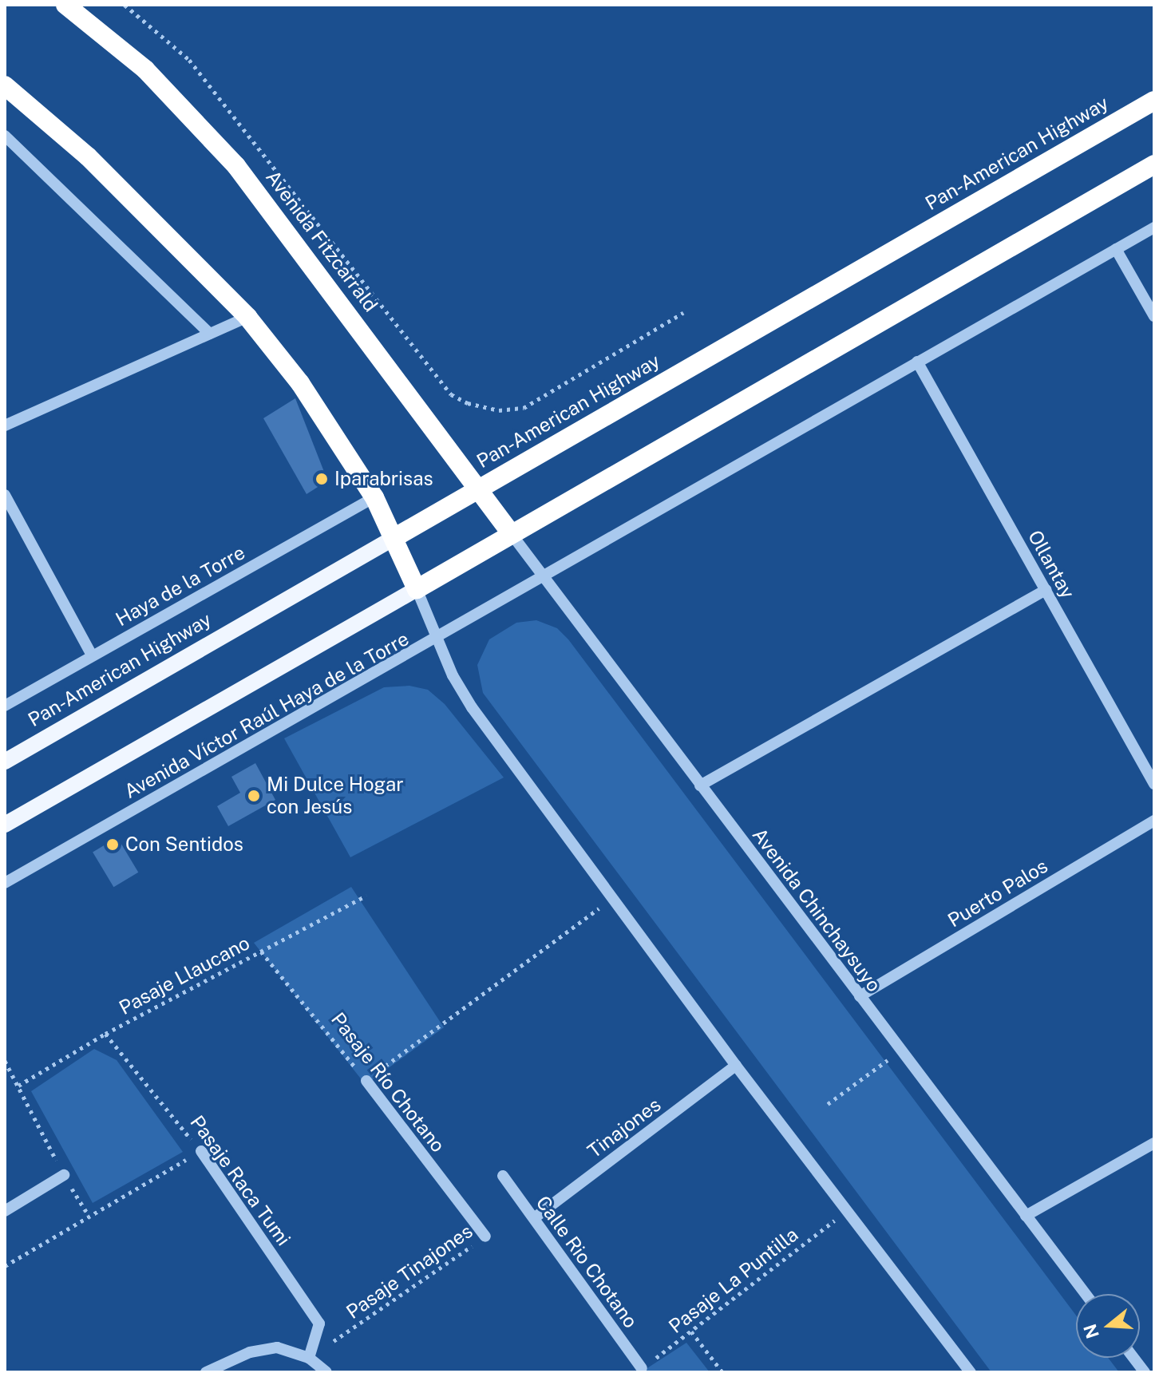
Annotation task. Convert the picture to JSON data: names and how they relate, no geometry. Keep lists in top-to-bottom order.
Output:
{
  "streets": {
    "highway": ["Pan-American Highway", "Avenida Fitzcarrald"],
    "street": [
      "Ollantay",
      "Haya de la Torre",
      "Avenida Víctor Raúl Haya de la Torre",
      "Puerto Palos",
      "Avenida Chinchaysuyo",
      "Pasaje Río Chotano",
      "Tinajones",
      "Pasaje Raca Tumi",
      "Calle Rio Chotano"
    ],
    "path": ["Pasaje Llaucano", "Pasaje Tinajones", "Pasaje La Puntilla"]
  },
  "crossings": [
    ["Pan-American Highway", "Avenida Fitzcarrald"],
    ["Avenida Fitzcarrald", "Avenida Chinchaysuyo"],
    ["Ollantay", "Avenida Víctor Raúl Haya de la Torre"],
    ["Avenida Víctor Raúl Haya de la Torre", "Avenida Chinchaysuyo"],
    ["Puerto Palos", "Avenida Chinchaysuyo"],
    ["Pasaje Llaucano", "Pasaje Río Chotano"],
    ["Pasaje Llaucano", "Pasaje Raca Tumi"],
    ["Pasaje Río Chotano", "Pasaje Tinajones"],
    ["Tinajones", "Calle Rio Chotano"],
    ["Pasaje Raca Tumi", "Pasaje Tinajones"],
    ["Calle Rio Chotano", "Pasaje La Puntilla"]
  ],
  "places": ["Iparabrisas", "Mi Dulce Hogar con Jesús", "Con Sentidos"],
  "north": "left"
}
